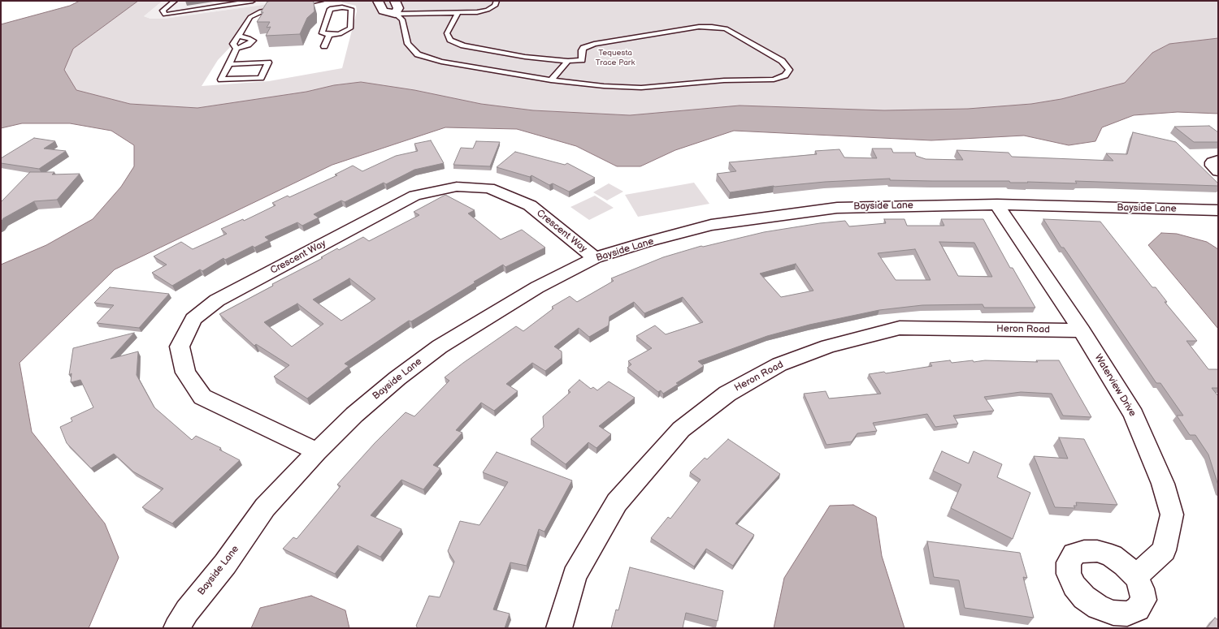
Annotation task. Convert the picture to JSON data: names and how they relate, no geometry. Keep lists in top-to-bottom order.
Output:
{
  "streets": {
    "street": [
      "Bayside Lane",
      "Crescent Way",
      "Heron Road",
      "Waterview Drive"
    ]
  },
  "crossings": [
    ["Bayside Lane", "Crescent Way"],
    ["Bayside Lane", "Waterview Drive"],
    ["Heron Road", "Waterview Drive"]
  ],
  "parks": ["Tequesta Trace Park"]
}
